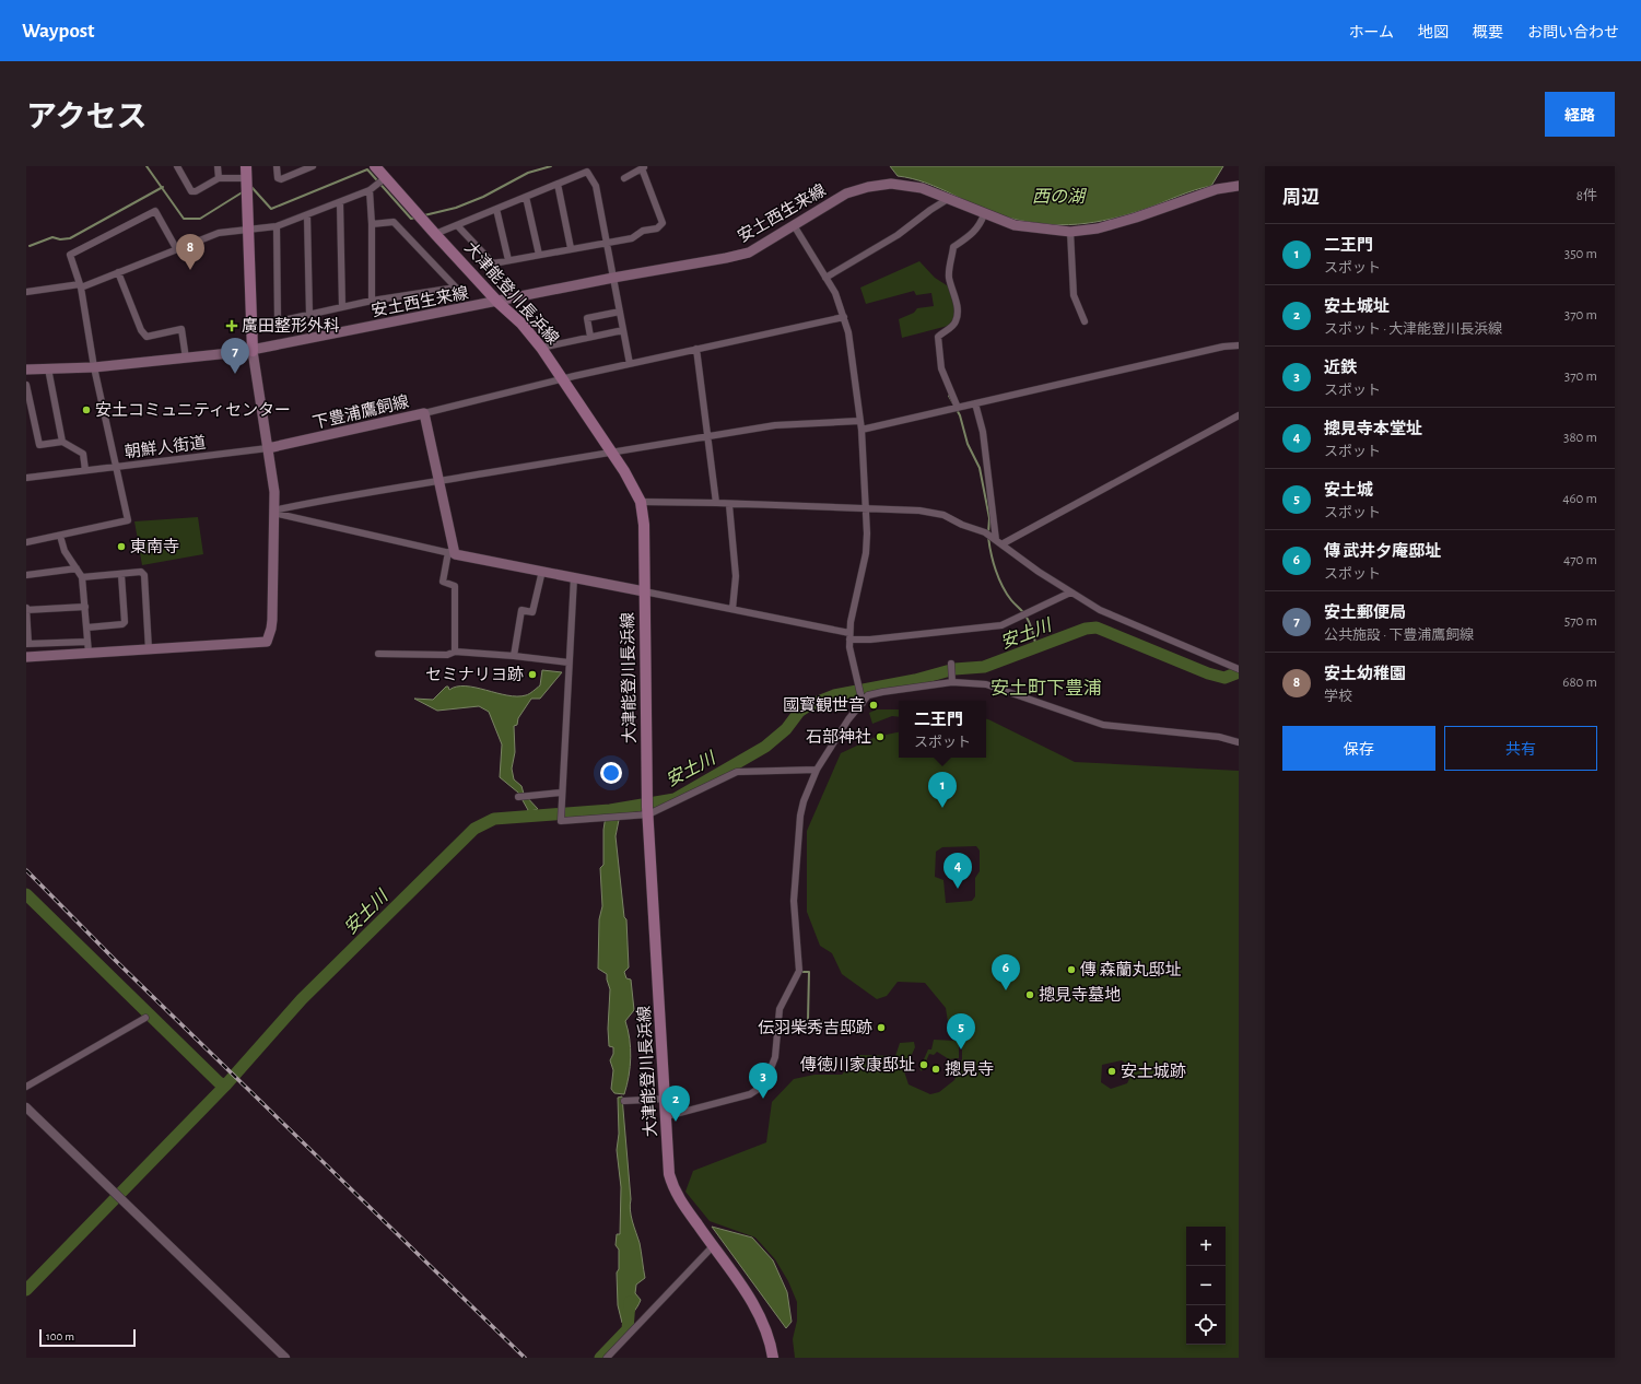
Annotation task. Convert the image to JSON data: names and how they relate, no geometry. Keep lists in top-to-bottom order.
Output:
{
  "streets": {
    "main road": ["安土西生来線", "大津能登川長浜線", "下豊浦鷹飼線"],
    "street": ["朝鮮人街道"]
  },
  "crossings": [
    ["安土西生来線", "大津能登川長浜線"],
    ["下豊浦鷹飼線", "朝鮮人街道"]
  ],
  "districts": ["安土町下豊浦"],
  "water": ["西の湖", "安土川"],
  "places": {
    "health": ["廣田整形外科"],
    "other": [
      "安土コミュニティセンター",
      "東南寺",
      "セミナリヨ跡",
      "國寳観世音",
      "石部神社",
      "傳 森蘭丸邸址",
      "摠見寺墓地",
      "伝羽柴秀吉邸跡",
      "傳徳川家康邸址",
      "摠見寺",
      "安土城跡"
    ]
  },
  "scale_bar": "100 m",
  "page": {
    "header": "Waypost",
    "nav": [
      "ホーム",
      "地図",
      "概要",
      "お問い合わせ"
    ],
    "title": "アクセス",
    "buttons": [
      "経路",
      ["保存", "共有"]
    ],
    "heading": ["周辺", "8件"],
    "list": [
      {
        "mark": "1",
        "name": "二王門",
        "note": "スポット",
        "value": "350 m"
      },
      {
        "mark": "2",
        "name": "安土城址",
        "note": "スポット · 大津能登川長浜線",
        "value": "370 m"
      },
      {
        "mark": "3",
        "name": "近鉄",
        "note": "スポット",
        "value": "370 m"
      },
      {
        "mark": "4",
        "name": "摠見寺本堂址",
        "note": "スポット",
        "value": "380 m"
      },
      {
        "mark": "5",
        "name": "安土城",
        "note": "スポット",
        "value": "460 m"
      },
      {
        "mark": "6",
        "name": "傳 武井夕庵邸址",
        "note": "スポット",
        "value": "470 m"
      },
      {
        "mark": "7",
        "name": "安土郵便局",
        "note": "公共施設 · 下豊浦鷹飼線",
        "value": "570 m"
      },
      {
        "mark": "8",
        "name": "安土幼稚園",
        "note": "学校",
        "value": "680 m"
      }
    ],
    "pins": [
      "8",
      "7",
      "1",
      "4",
      "6",
      "5",
      "3",
      "2"
    ],
    "popup": ["二王門", "スポット"],
    "map_buttons": ["+", "−"],
    "scale": "100 m"
  }
}
